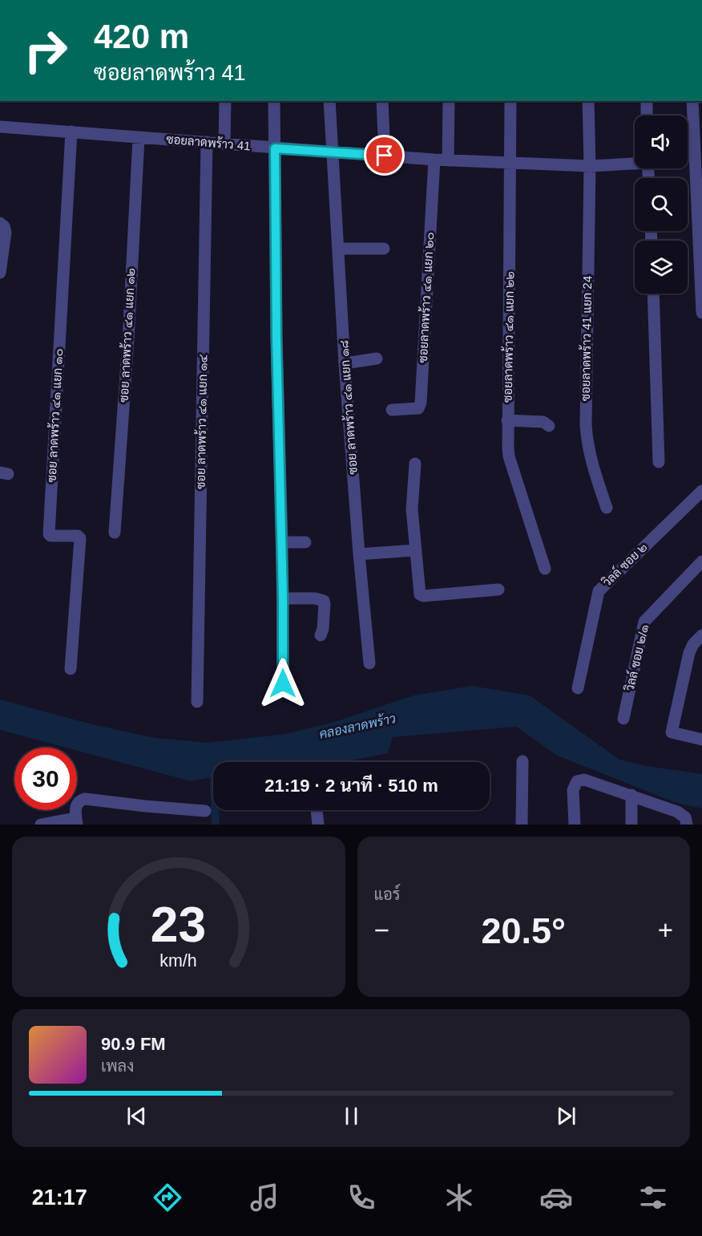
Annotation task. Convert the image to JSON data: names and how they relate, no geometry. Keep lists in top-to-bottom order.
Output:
{
  "streets": {
    "street": [
      "ซอยลาดพร้าว 41",
      "ซอยลาดพร้าว ๔๑ แยก ๒๐",
      "ซอย ลาดพร้าว ๔๑ แยก ๑๒",
      "ซอยลาดพร้าว ๔๑ แยก ๒๒",
      "ซอยลาดพร้าว 41 แยก 24",
      "ซอย ลาดพร้าว ๔๑ แยก ๑๘",
      "ซอย ลาดพร้าว ๔๑ แยก ๑๐",
      "ซอย ลาดพร้าว ๔๑ แยก ๑๔",
      "วิลล์ ซอย ๒",
      "วิลล์ ซอย ๒/๑"
    ]
  },
  "crossings": [
    ["ซอยลาดพร้าว 41", "ซอยลาดพร้าว ๔๑ แยก ๒๐"],
    ["ซอยลาดพร้าว 41", "ซอย ลาดพร้าว ๔๑ แยก ๑๒"],
    ["ซอยลาดพร้าว 41", "ซอยลาดพร้าว ๔๑ แยก ๒๒"],
    ["ซอยลาดพร้าว 41", "ซอยลาดพร้าว 41 แยก 24"],
    ["ซอยลาดพร้าว 41", "ซอย ลาดพร้าว ๔๑ แยก ๑๘"],
    ["ซอยลาดพร้าว 41", "ซอย ลาดพร้าว ๔๑ แยก ๑๐"],
    ["ซอยลาดพร้าว 41", "ซอย ลาดพร้าว ๔๑ แยก ๑๔"]
  ],
  "water": ["คลองลาดพร้าว"],
  "page": {
    "turn": ["420 m", "ซอยลาดพร้าว 41"],
    "limit": "30",
    "trip": "21:19 · 2 นาที · 510 m",
    "tile": "แอร์",
    "heat": ["−", "20.5°", "+"],
    "song": ["90.9 FM", "เพลง"],
    "tabs": "21:17",
    "gauge": ["23", "km/h"]
  }
}
